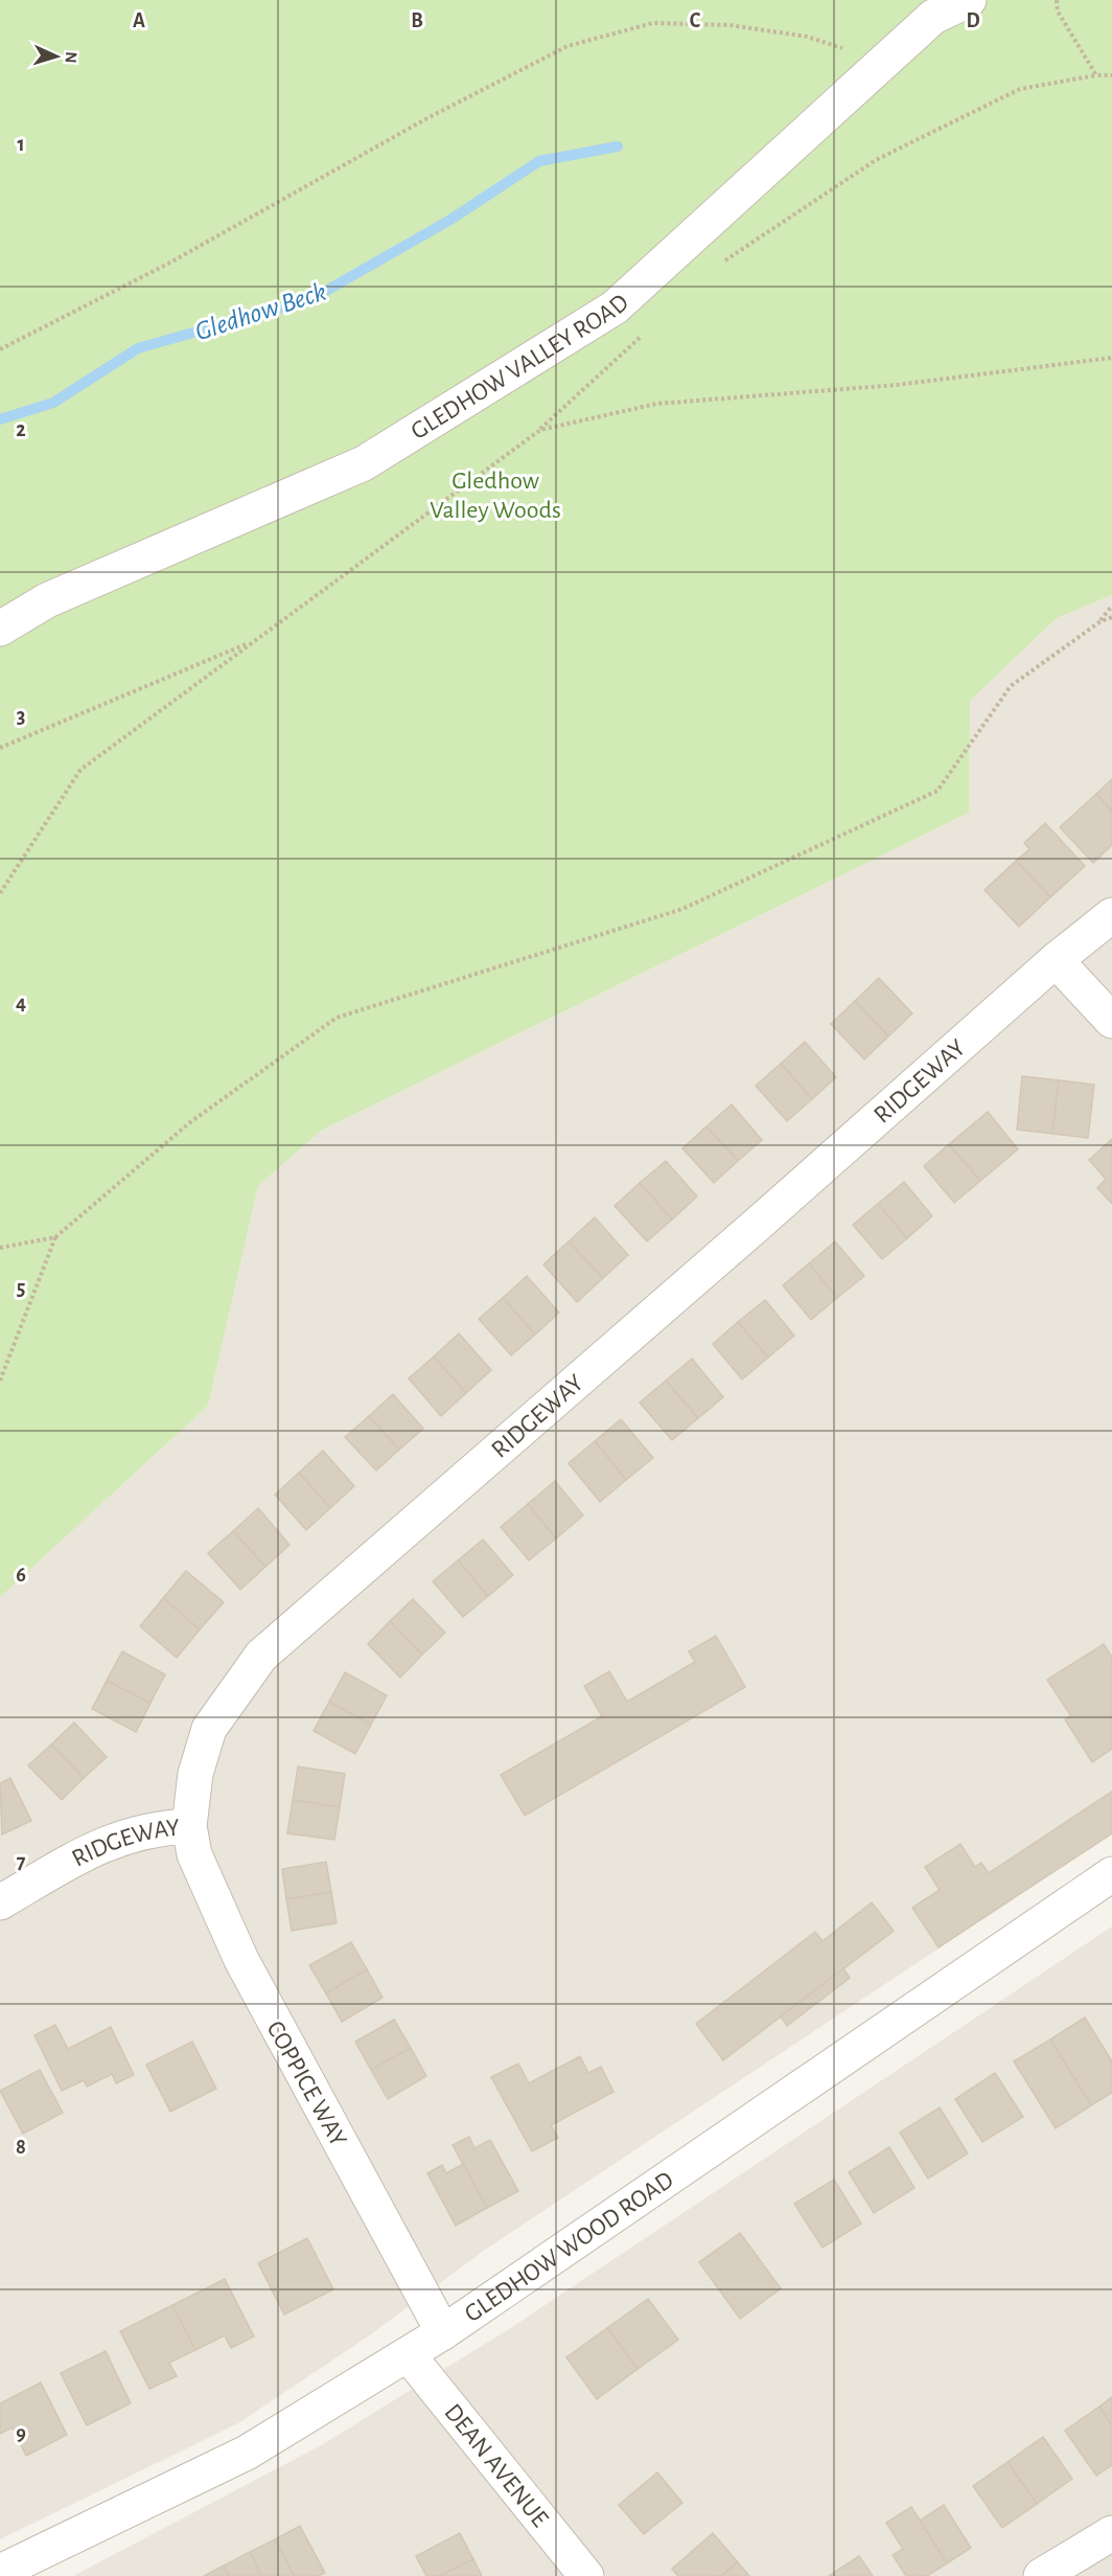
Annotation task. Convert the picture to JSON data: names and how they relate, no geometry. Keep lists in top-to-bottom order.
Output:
{
  "streets": {
    "street": [
      "GLEDHOW VALLEY ROAD",
      "RIDGEWAY",
      "COPPICE WAY",
      "GLEDHOW WOOD ROAD",
      "DEAN AVENUE"
    ]
  },
  "crossings": [
    ["RIDGEWAY", "COPPICE WAY"],
    ["COPPICE WAY", "GLEDHOW WOOD ROAD"],
    ["GLEDHOW WOOD ROAD", "DEAN AVENUE"]
  ],
  "water": ["Gledhow Beck"],
  "parks": ["Gledhow Valley Woods"],
  "north": "right",
  "grid": {
    "columns": [
      "A",
      "B",
      "C",
      "D"
    ],
    "rows": [
      "1",
      "2",
      "3",
      "4",
      "5",
      "6",
      "7",
      "8",
      "9"
    ]
  }
}
